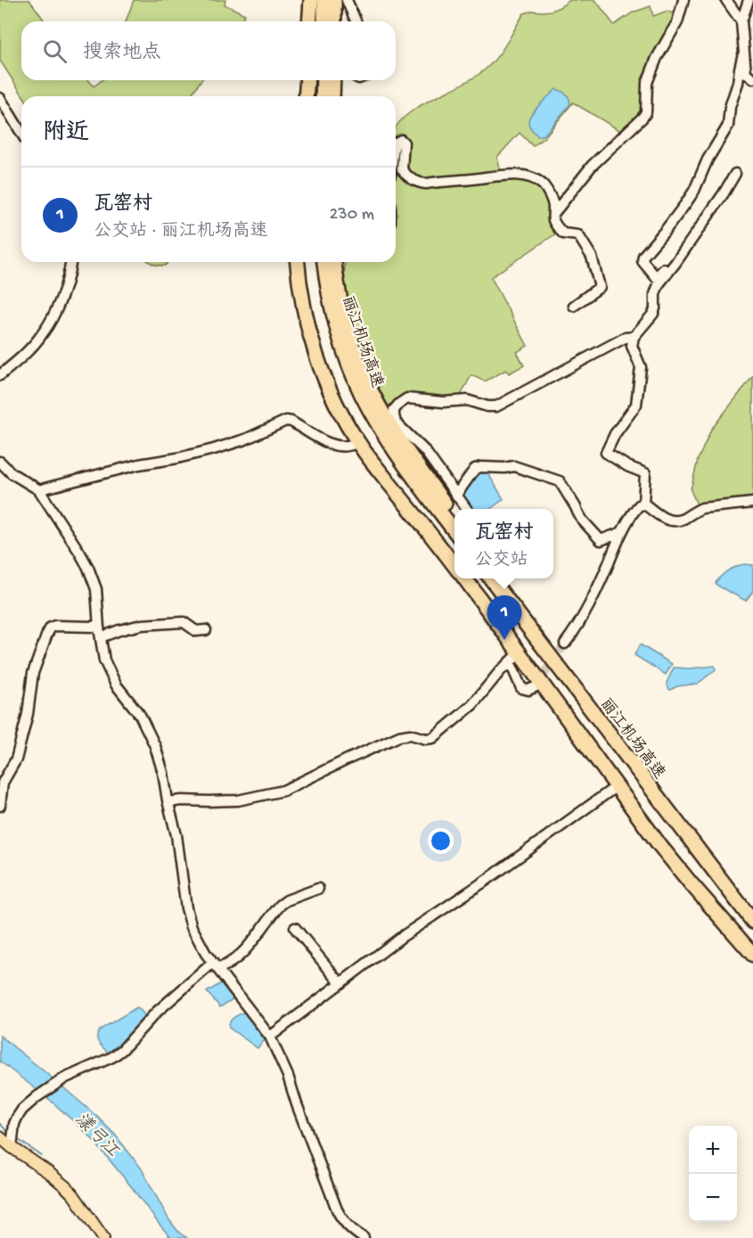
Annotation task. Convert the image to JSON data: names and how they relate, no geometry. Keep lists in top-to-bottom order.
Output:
{
  "streets": {
    "highway": ["丽江机场高速"]
  },
  "water": ["漾弓江"],
  "page": {
    "search": "搜索地点",
    "heading": "附近",
    "list": [
      {
        "mark": "1",
        "name": "瓦窑村",
        "note": "公交站 · 丽江机场高速",
        "value": "230 m"
      }
    ],
    "popup": ["瓦窑村", "公交站"],
    "pins": "1",
    "map_buttons": ["+", "−"]
  }
}
